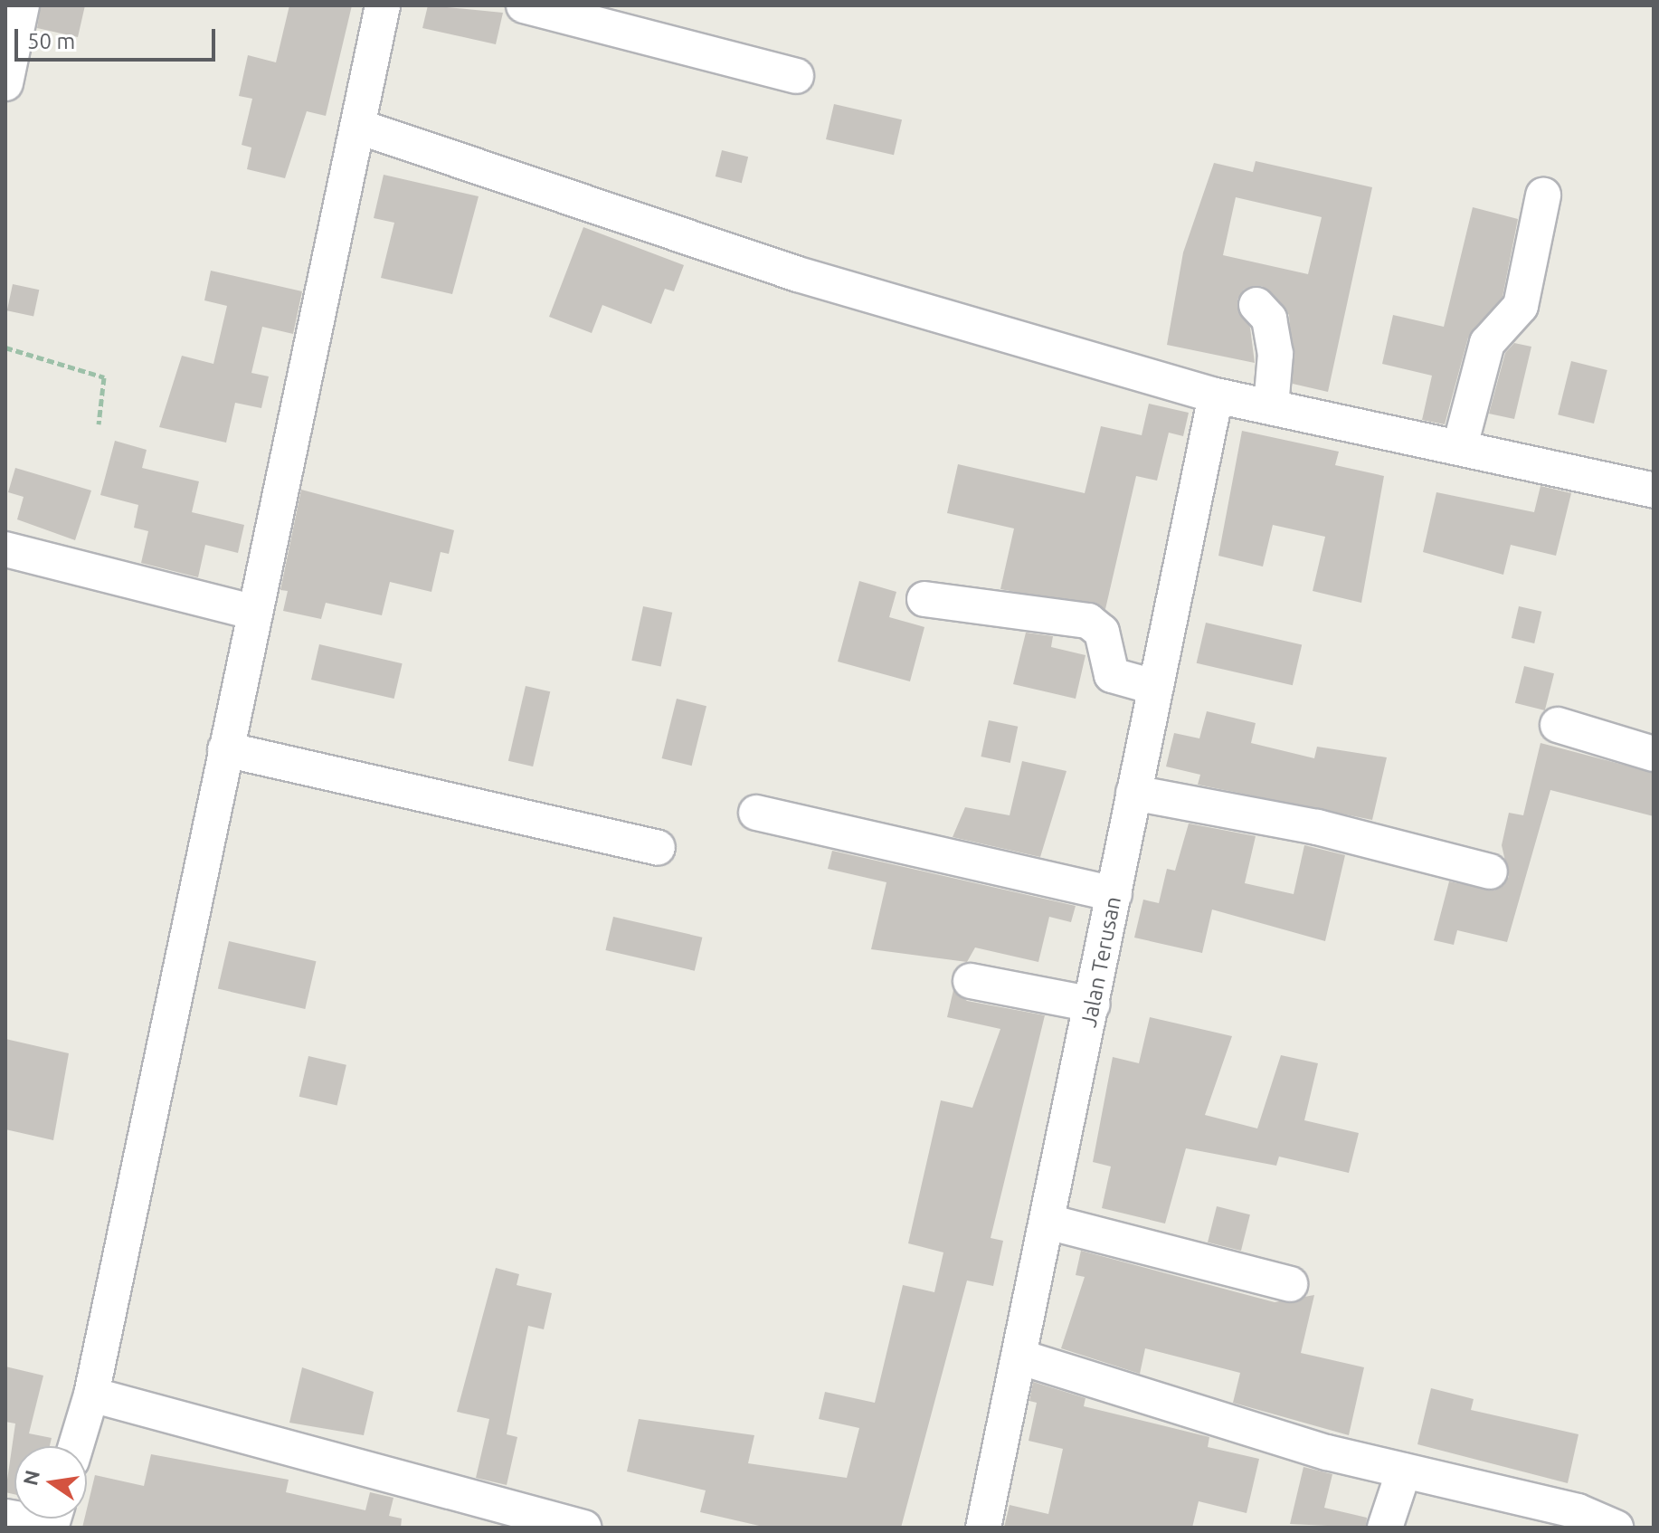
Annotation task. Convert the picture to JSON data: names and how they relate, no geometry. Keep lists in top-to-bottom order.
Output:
{
  "streets": {
    "street": ["Jalan Terusan"]
  },
  "scale_bar": "50 m",
  "north": "left"
}
